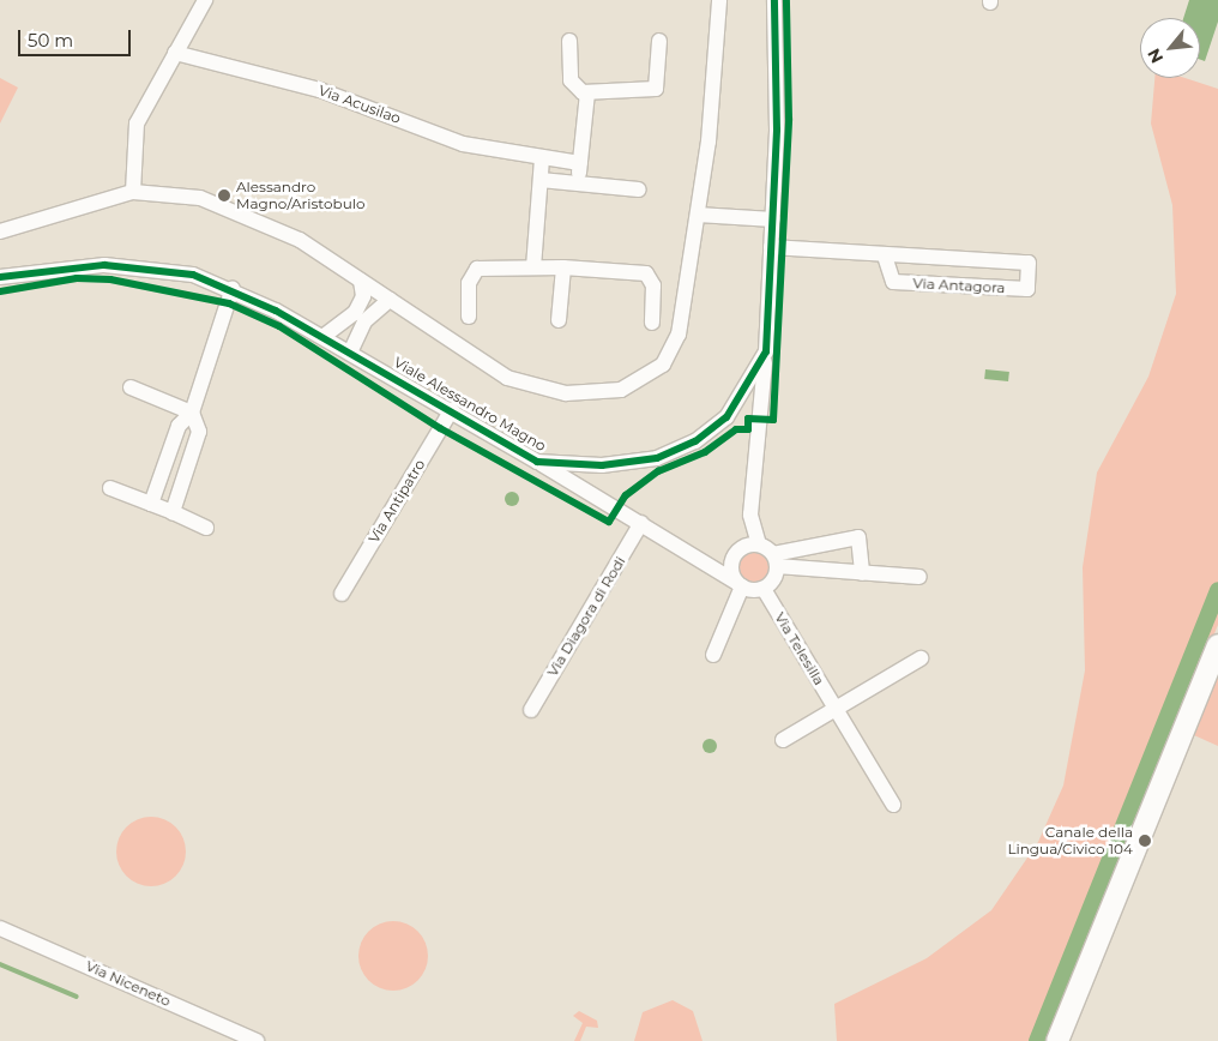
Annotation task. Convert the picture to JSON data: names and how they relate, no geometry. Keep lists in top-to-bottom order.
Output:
{
  "streets": {
    "street": [
      "Via Acusilao",
      "Via Antagora",
      "Viale Alessandro Magno",
      "Via Antipatro",
      "Via Diagora di Rodi",
      "Via Telesilla",
      "Via Niceneto"
    ]
  },
  "crossings": [
    ["Via Antagora", "Viale Alessandro Magno"],
    ["Viale Alessandro Magno", "Via Antipatro"]
  ],
  "places": ["Alessandro Magno/Aristobulo", "Canale della Lingua/Civico 104"],
  "scale_bar": "50 m",
  "north": "bottom left"
}
